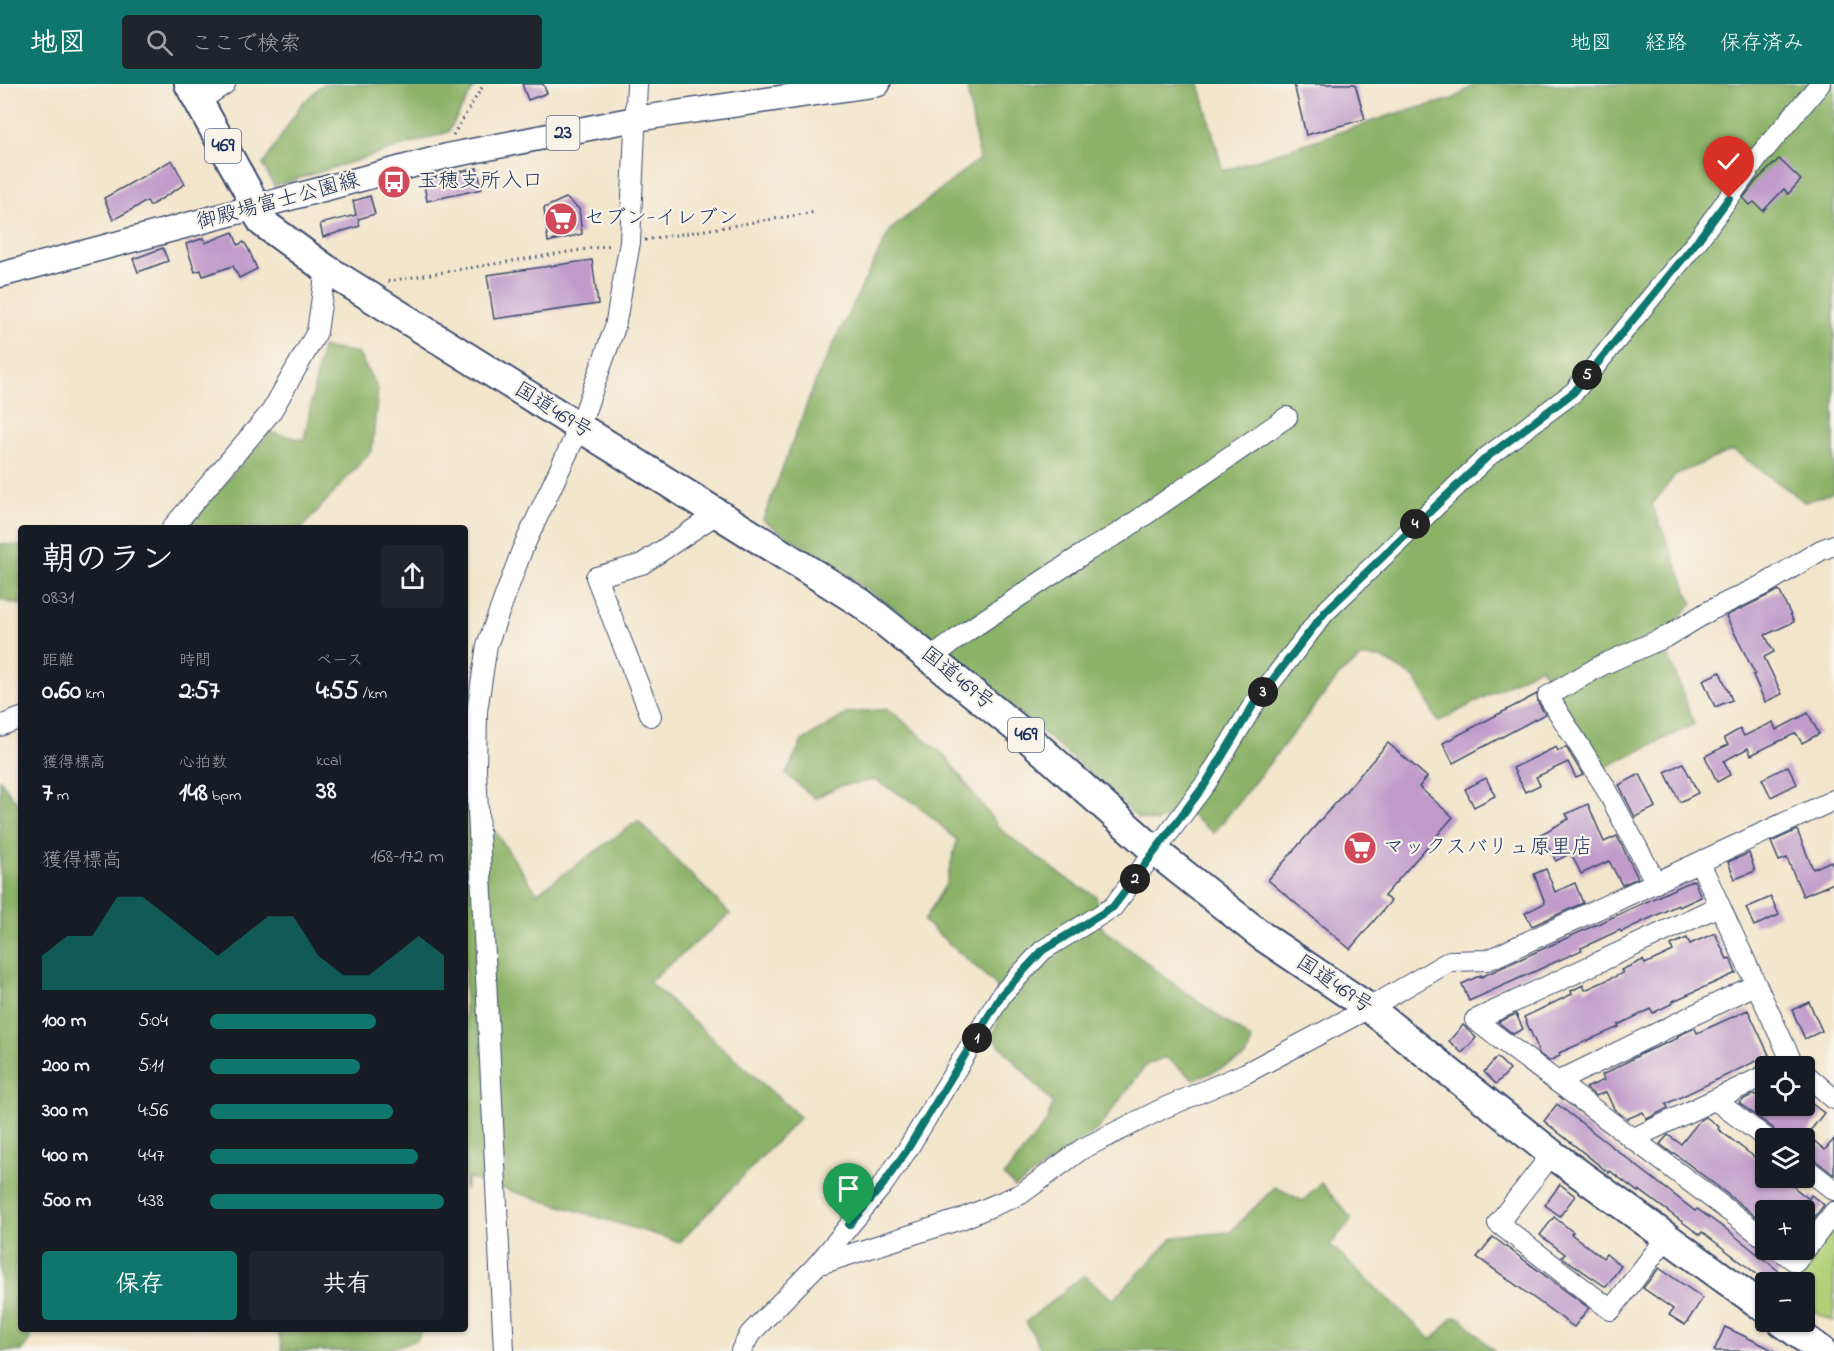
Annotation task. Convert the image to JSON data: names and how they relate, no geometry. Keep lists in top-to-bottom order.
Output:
{
  "streets": {
    "highway": ["469", "国道469号"],
    "main road": ["23", "御殿場富士公園線"]
  },
  "crossings": [
    ["御殿場富士公園線", "国道469号"]
  ],
  "places": {
    "bus stop": ["玉穂支所入口"],
    "supermarket": ["セブン-イレブン", "マックスバリュ原里店"]
  },
  "page": {
    "header": "地図",
    "search": "ここで検索",
    "nav": ["地図", "経路", "保存済み"],
    "pins": [
      "5",
      "4",
      "3",
      "2",
      "1"
    ],
    "heading": ["朝のラン", "08:31"],
    "stats": [
      ["距離", "0.60 km"],
      ["時間", "2:57"],
      ["ペース", "4:55 /km"],
      ["獲得標高", "7 m"],
      ["心拍数", "148 bpm"],
      ["kcal", "38"]
    ],
    "chart": ["獲得標高", "168–172 m"],
    "list": [
      {
        "name": "100 m",
        "note": "5:04"
      },
      {
        "name": "200 m",
        "note": "5:11"
      },
      {
        "name": "300 m",
        "note": "4:56"
      },
      {
        "name": "400 m",
        "note": "4:47"
      },
      {
        "name": "500 m",
        "note": "4:38"
      }
    ],
    "map_buttons": ["+", "−"],
    "buttons": ["保存", "共有"]
  }
}
